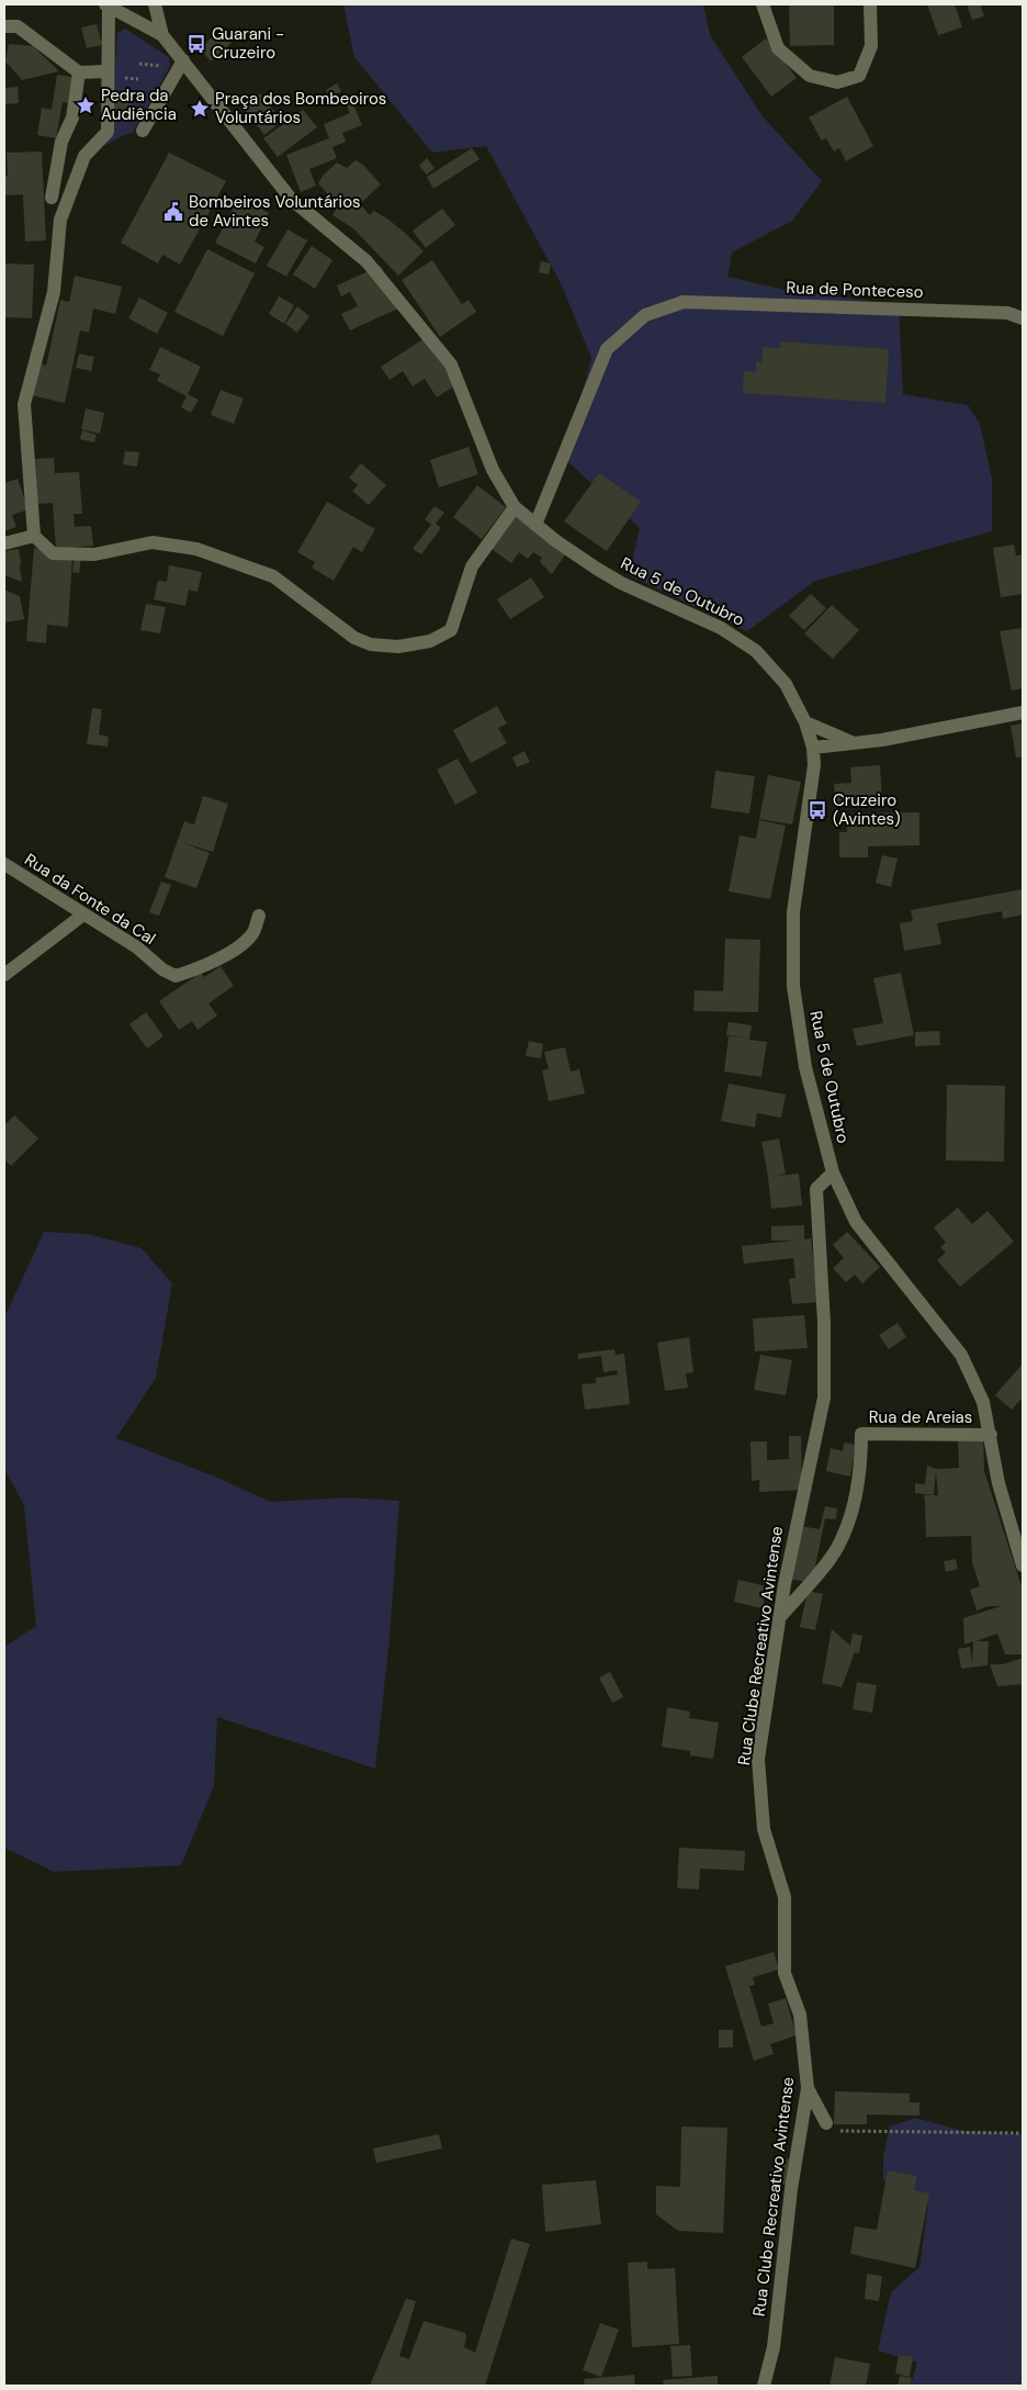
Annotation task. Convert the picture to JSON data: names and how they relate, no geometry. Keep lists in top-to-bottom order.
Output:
{
  "streets": {
    "street": [
      "Rua de Ponteceso",
      "Rua 5 de Outubro",
      "Rua da Fonte da Cal",
      "Rua de Areias",
      "Rua Clube Recreativo Avintense"
    ]
  },
  "crossings": [
    ["Rua de Ponteceso", "Rua 5 de Outubro"],
    ["Rua 5 de Outubro", "Rua de Areias"],
    ["Rua 5 de Outubro", "Rua Clube Recreativo Avintense"],
    ["Rua de Areias", "Rua Clube Recreativo Avintense"]
  ],
  "places": {
    "bus stop": ["Guarani - Cruzeiro", "Cruzeiro (Avintes)"],
    "place": ["Pedra da Audiência", "Praça dos Bombeoiros Voluntários"],
    "public building": ["Bombeiros Voluntários de Avintes"]
  }
}
